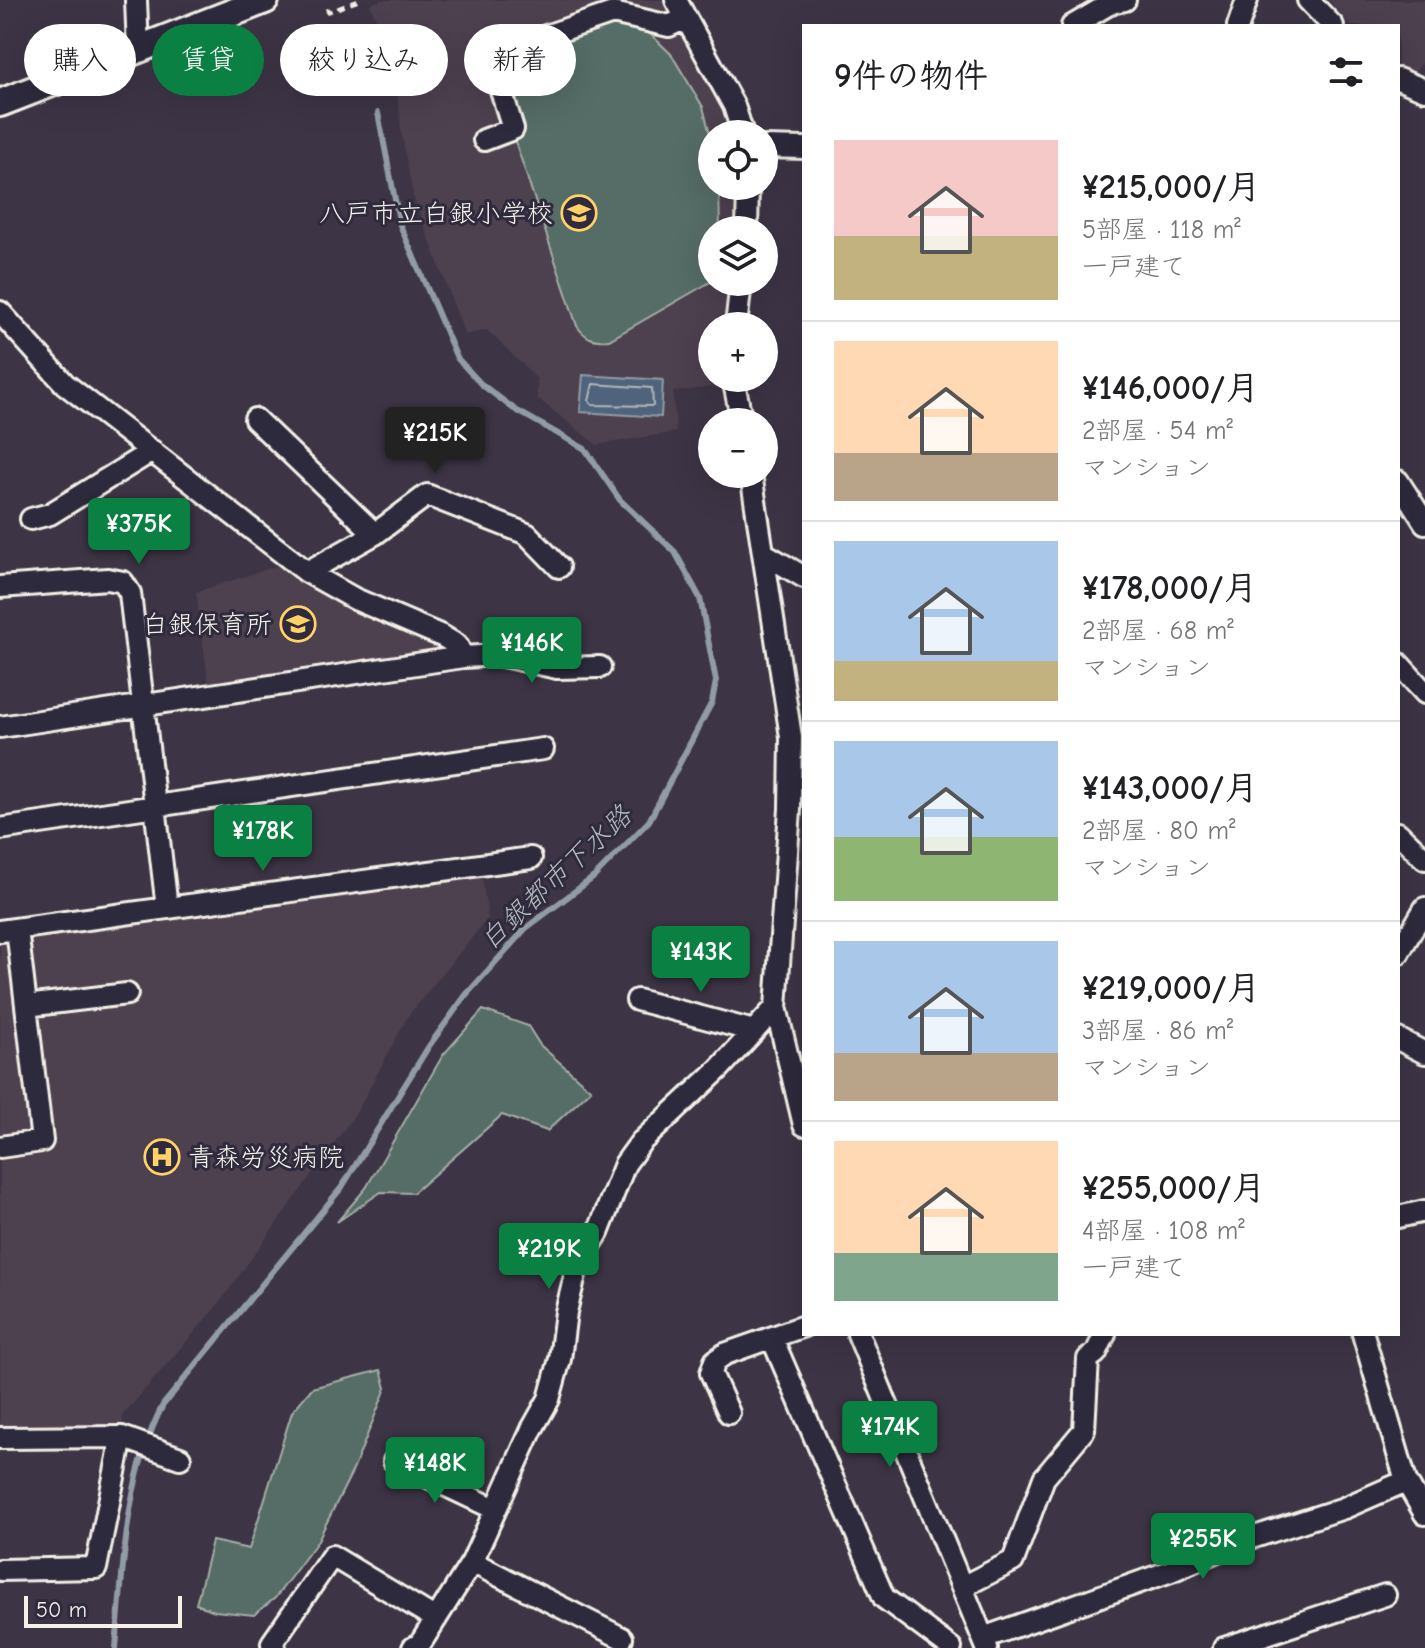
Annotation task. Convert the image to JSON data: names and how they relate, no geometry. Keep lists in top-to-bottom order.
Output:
{
  "water": ["白銀都市下水路"],
  "places": {
    "school or university": ["八戸市立白銀小学校", "白銀保育所"],
    "hospital": ["青森労災病院"]
  },
  "scale_bar": "50 m",
  "page": {
    "chip": [
      "購入",
      "賃貸",
      "絞り込み",
      "新着"
    ],
    "heading": "9件の物件",
    "map_buttons": ["+", "−"],
    "list": [
      {
        "name": "¥215,000/月",
        "note": "5部屋 · 118 m² · 一戸建て"
      },
      {
        "name": "¥146,000/月",
        "note": "2部屋 · 54 m² · マンション"
      },
      {
        "name": "¥178,000/月",
        "note": "2部屋 · 68 m² · マンション"
      },
      {
        "name": "¥143,000/月",
        "note": "2部屋 · 80 m² · マンション"
      },
      {
        "name": "¥219,000/月",
        "note": "3部屋 · 86 m² · マンション"
      },
      {
        "name": "¥255,000/月",
        "note": "4部屋 · 108 m² · 一戸建て"
      }
    ],
    "price": [
      "¥215K",
      "¥375K",
      "¥146K",
      "¥178K",
      "¥143K",
      "¥219K",
      "¥174K",
      "¥148K",
      "¥255K"
    ],
    "scale": "50 m"
  }
}
